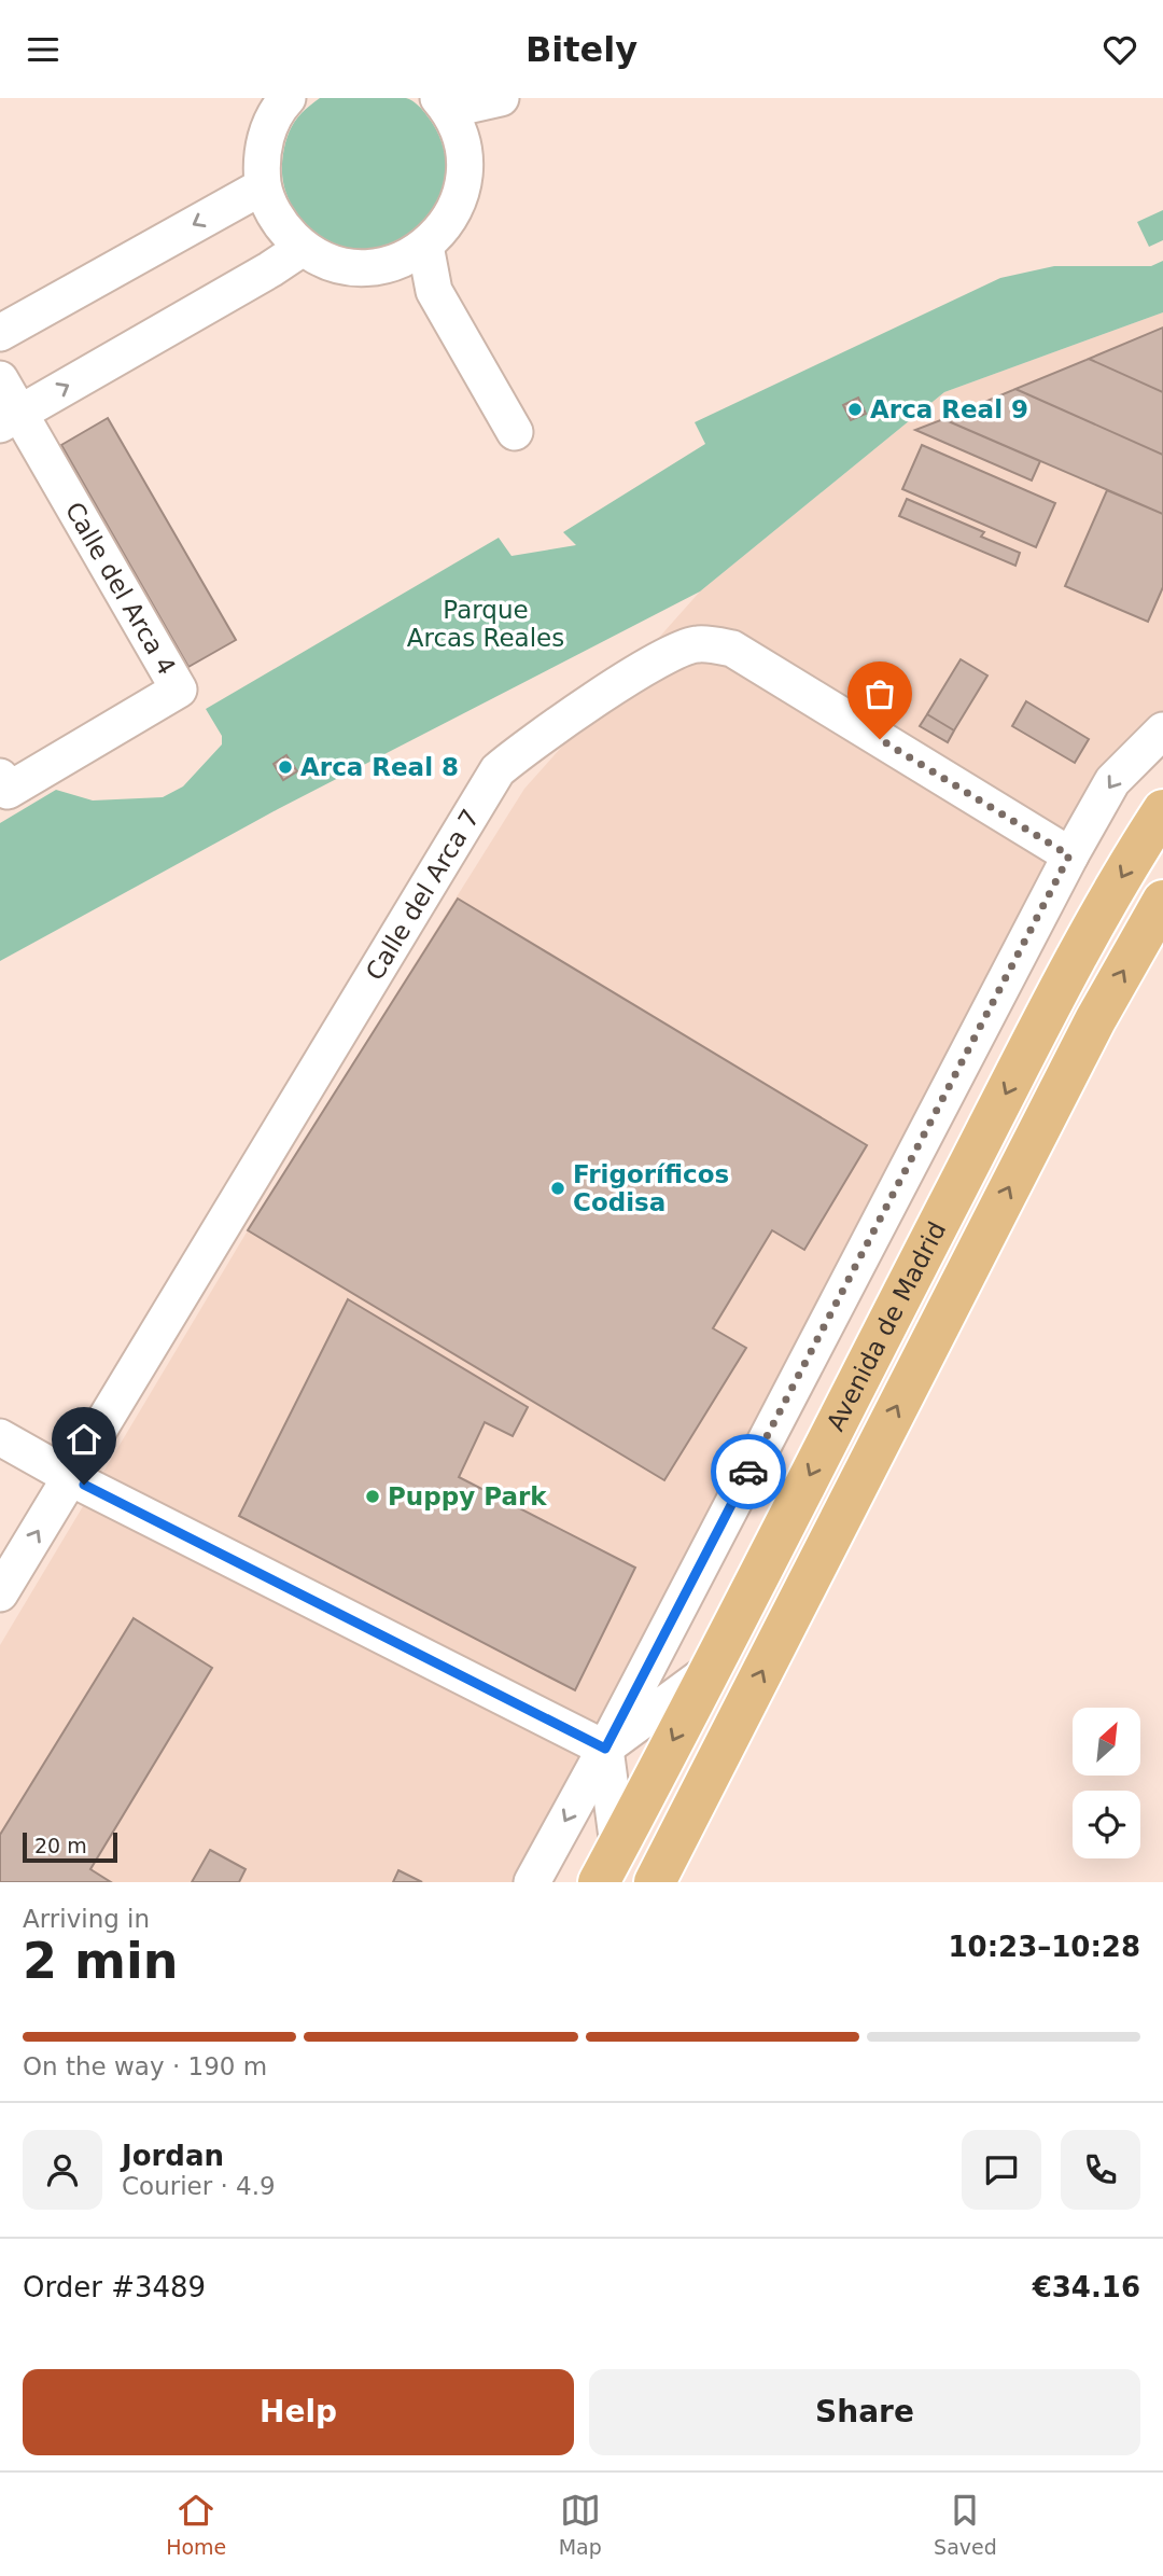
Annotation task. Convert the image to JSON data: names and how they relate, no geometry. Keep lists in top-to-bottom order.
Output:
{
  "streets": {
    "main road": ["Avenida de Madrid"],
    "street": ["Calle del Arca 4", "Calle del Arca 7"]
  },
  "parks": ["Parque Arcas Reales"],
  "places": [
    "Arca Real 9",
    "Arca Real 8",
    "Frigoríficos Codisa",
    "Puppy Park"
  ],
  "scale_bar": "20 m",
  "north": "top right",
  "page": {
    "header": "Bitely",
    "scale": "20 m",
    "heading": ["2 min", "Arriving in", "10:23–10:28"],
    "panel": [
      "Jordan",
      "Courier · 4.9",
      "Order #3489",
      "€34.16"
    ],
    "bar": "On the way · 190 m",
    "buttons": ["Help", "Share"],
    "tabs": ["Home", "Map", "Saved"]
  }
}
